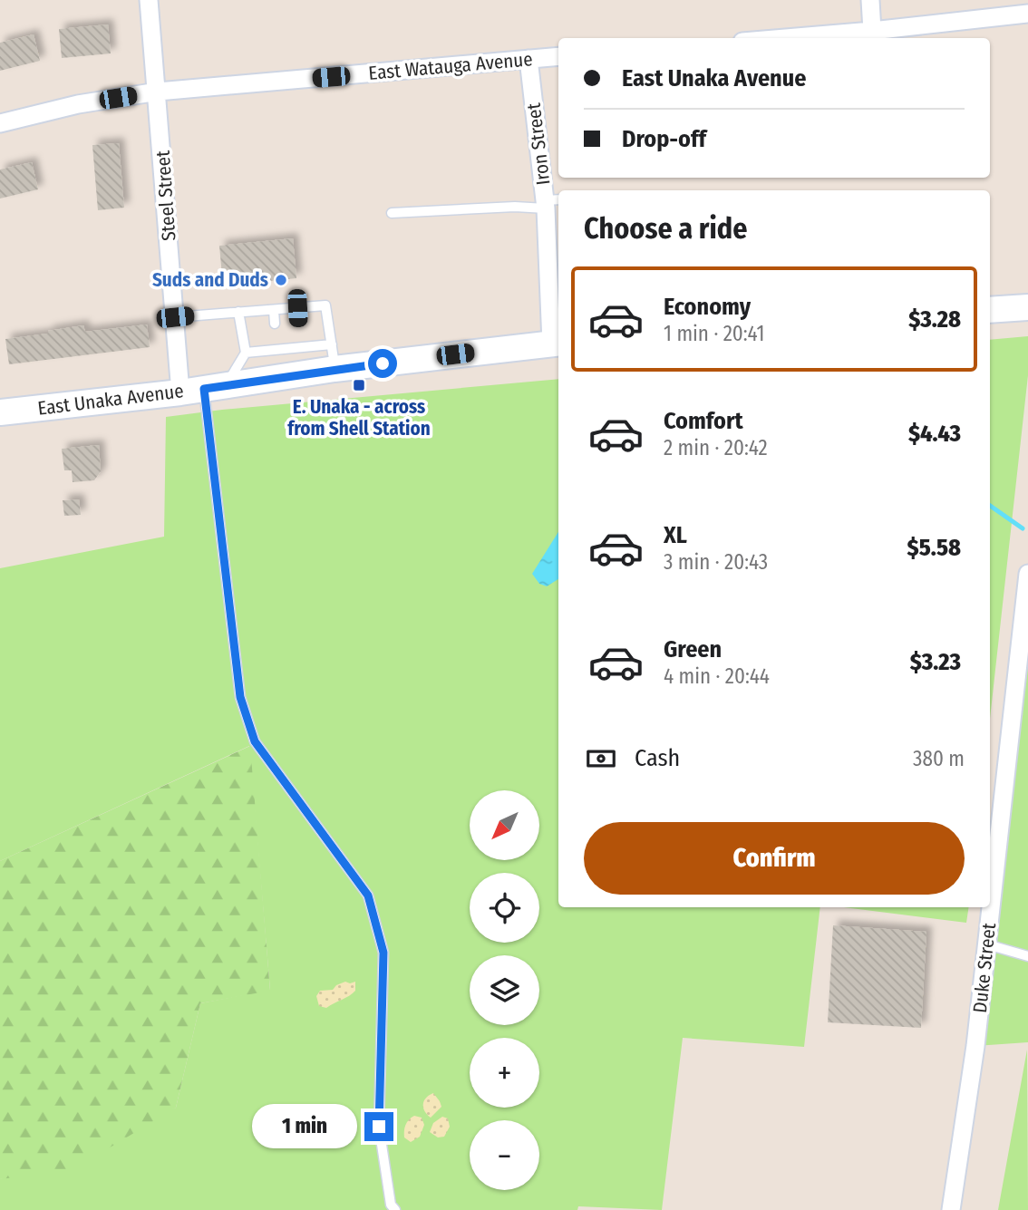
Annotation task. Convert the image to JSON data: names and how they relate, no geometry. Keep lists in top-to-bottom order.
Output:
{
  "streets": {
    "main road": ["East Unaka Avenue"],
    "street": [
      "East Watauga Avenue",
      "Iron Street",
      "Steel Street",
      "Duke Street"
    ]
  },
  "crossings": [
    ["East Watauga Avenue", "Iron Street"],
    ["East Watauga Avenue", "Steel Street"],
    ["Iron Street", "East Unaka Avenue"],
    ["Steel Street", "East Unaka Avenue"]
  ],
  "places": {
    "other": ["Suds and Duds"],
    "transit": ["E. Unaka - across from Shell Station"]
  },
  "north": "bottom left",
  "page": {
    "banner": ["East Unaka Avenue", "Drop-off"],
    "heading": "Choose a ride",
    "list": [
      {
        "name": "Economy",
        "note": "1 min · 20:41",
        "value": "$3.28"
      },
      {
        "name": "Comfort",
        "note": "2 min · 20:42",
        "value": "$4.43"
      },
      {
        "name": "XL",
        "note": "3 min · 20:43",
        "value": "$5.58"
      },
      {
        "name": "Green",
        "note": "4 min · 20:44",
        "value": "$3.23"
      }
    ],
    "pay": ["Cash", "380 m"],
    "map_buttons": ["+", "−"],
    "buttons": "Confirm",
    "bubble": "1 min"
  }
}
